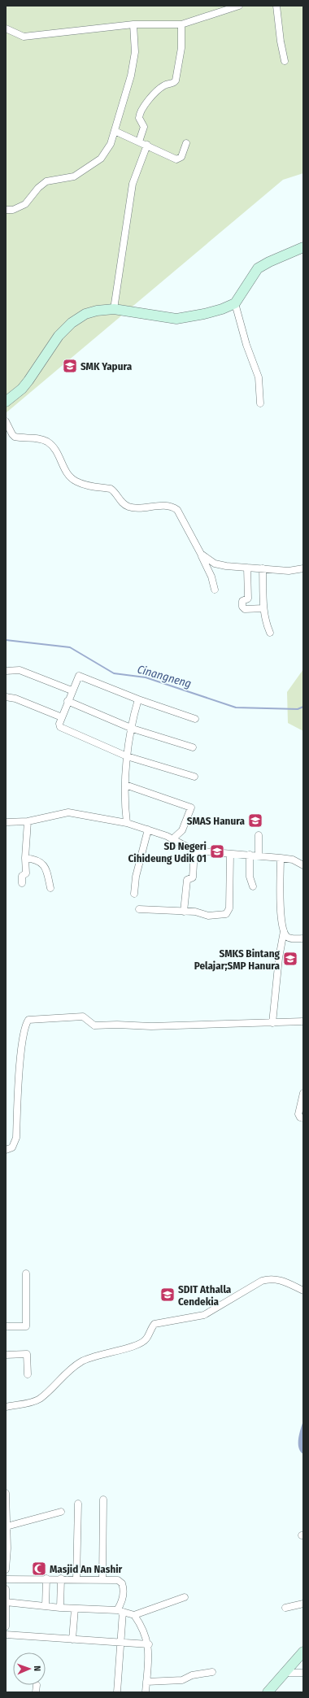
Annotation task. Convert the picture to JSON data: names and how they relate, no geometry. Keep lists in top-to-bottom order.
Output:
{
  "water": ["Cinangneng"],
  "places": {
    "school or university": [
      "SMK Yapura",
      "SMAS Hanura",
      "SD Negeri Cihideung Udik 01",
      "SMKS Bintang Pelajar;SMP Hanura",
      "SDIT Athalla Cendekia"
    ],
    "mosque": ["Masjid An Nashir"]
  },
  "north": "right"
}
